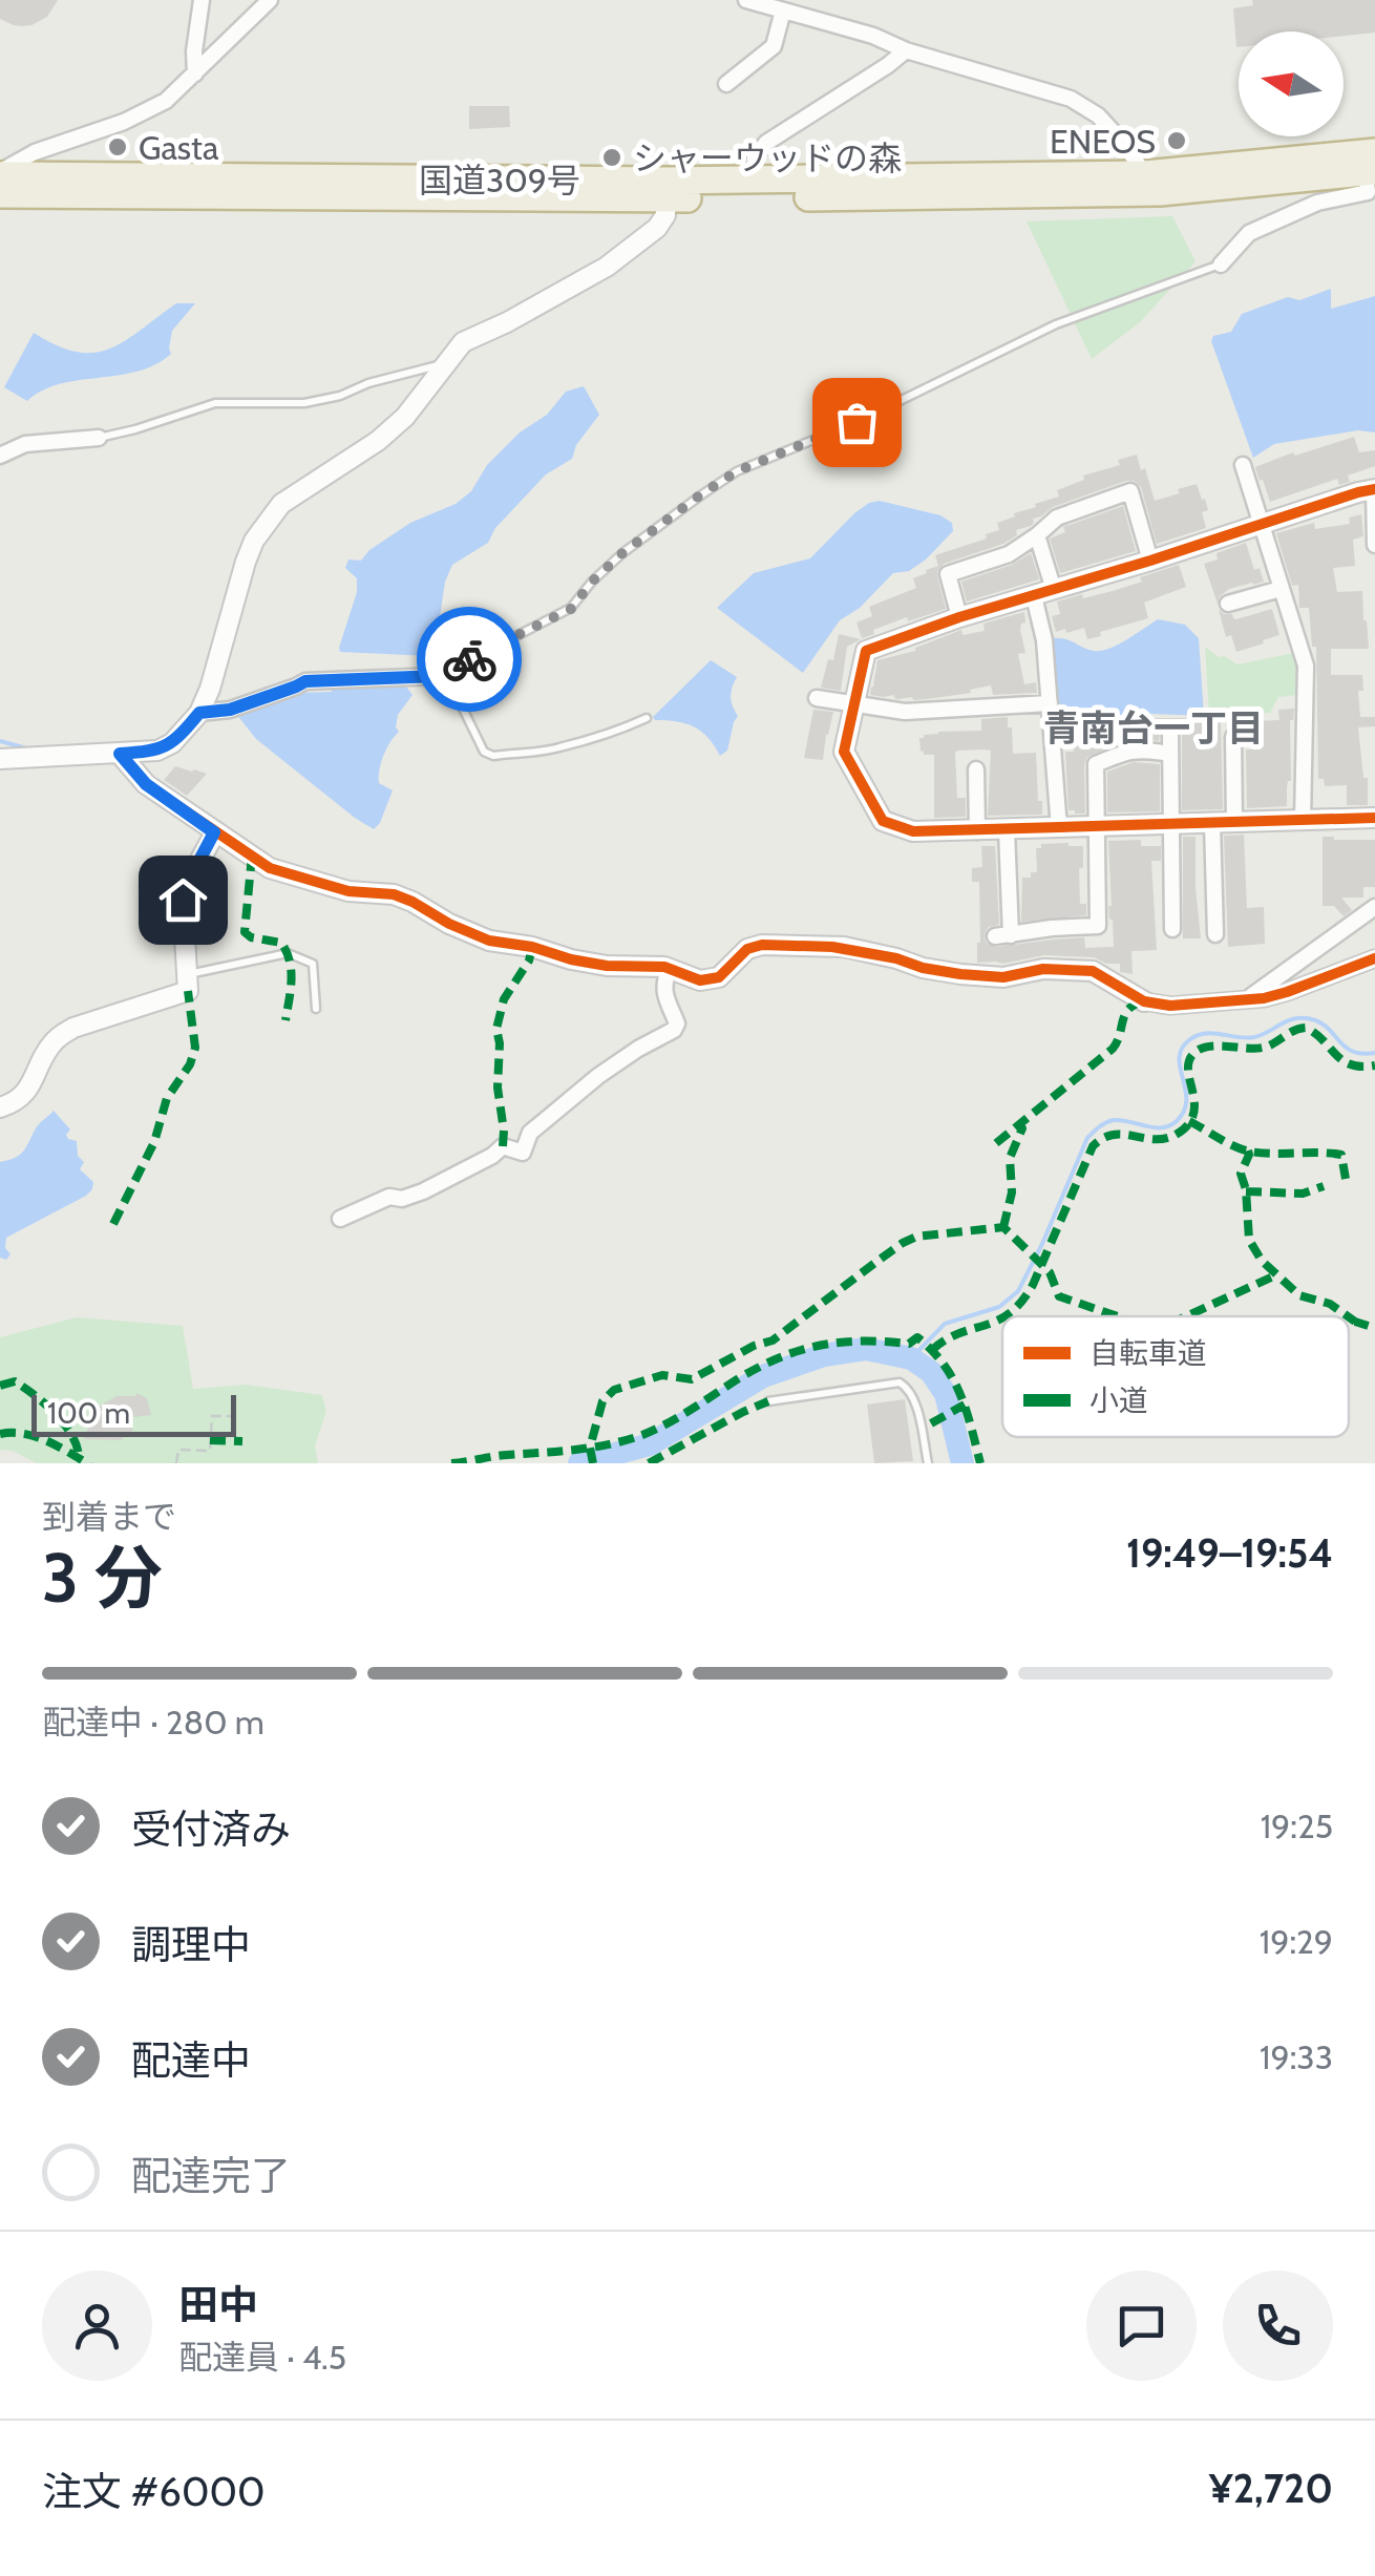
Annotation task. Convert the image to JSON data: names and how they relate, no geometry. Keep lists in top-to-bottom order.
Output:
{
  "streets": {
    "highway": ["国道309号"]
  },
  "districts": ["青南台一丁目"],
  "places": ["ENEOS", "Gasta", "シャーウッドの森"],
  "legend": ["自転車道", "小道"],
  "scale_bar": "100 m",
  "north": "left",
  "page": {
    "scale": "100 m",
    "heading": ["3 分", "到着まで", "19:49–19:54"],
    "panel": [
      "田中",
      "配達員 · 4.5",
      "注文 #6000",
      "¥2,720"
    ],
    "bar": "配達中 · 280 m",
    "list": [
      ["受付済み", "19:25"],
      ["調理中", "19:29"],
      ["配達中", "19:33"],
      "配達完了"
    ]
  }
}
